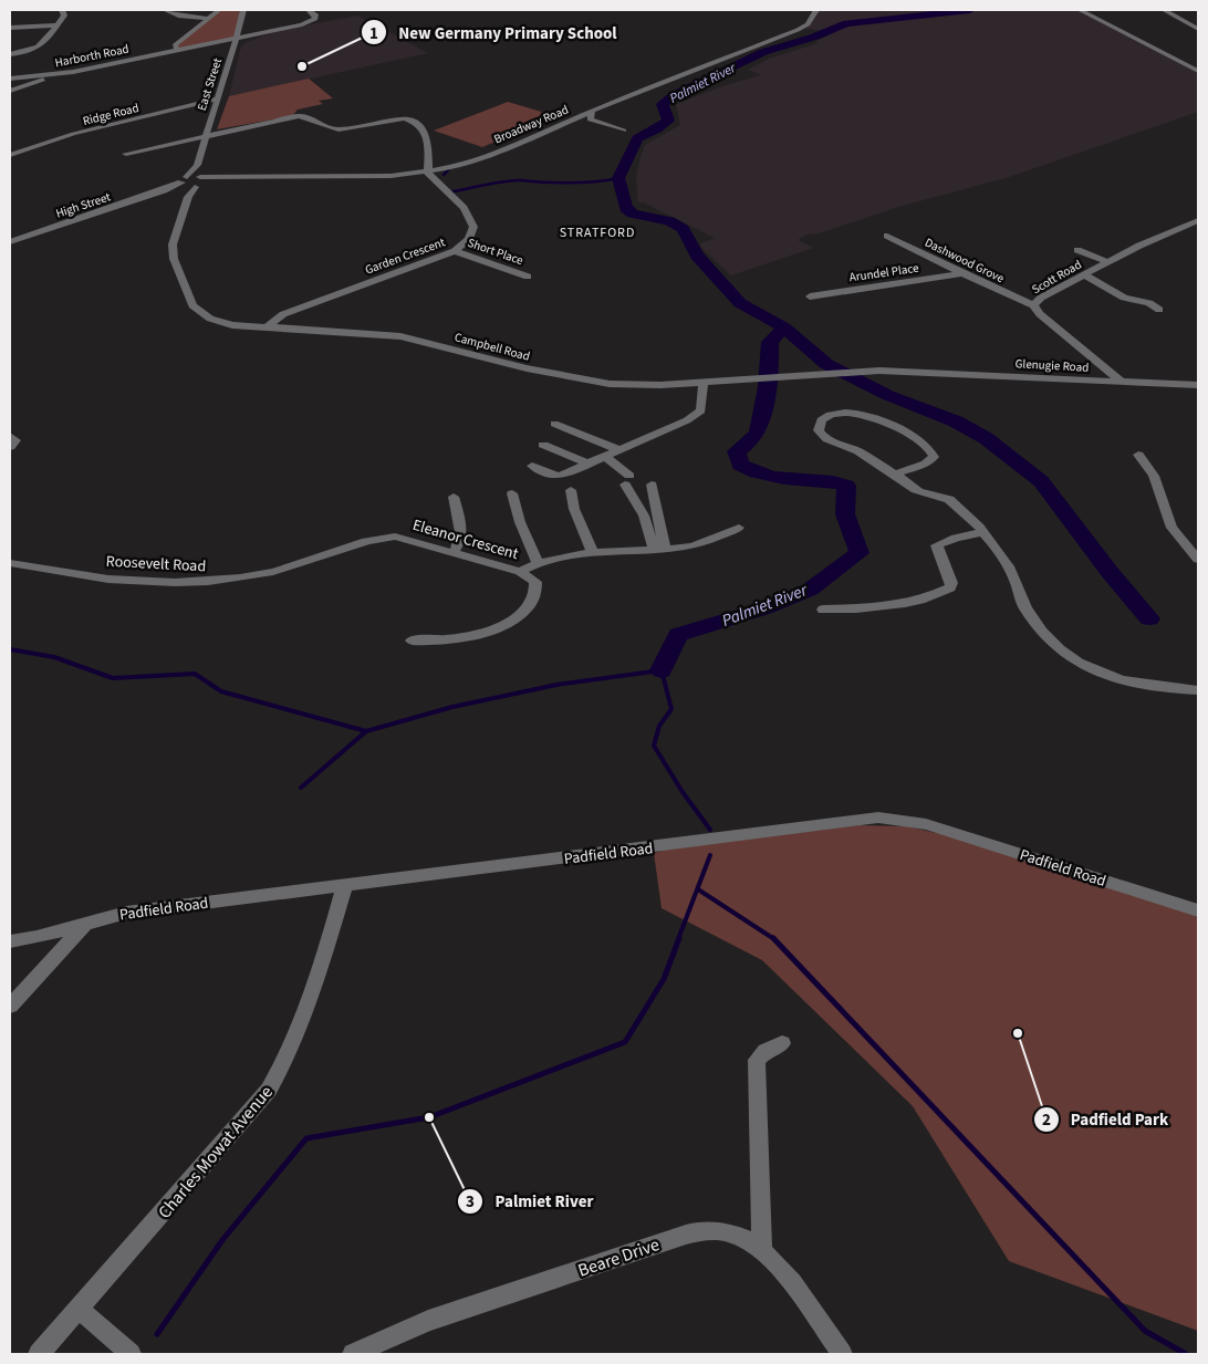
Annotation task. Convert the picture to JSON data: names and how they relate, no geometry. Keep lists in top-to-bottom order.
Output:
{
  "streets": {
    "street": [
      "Harborth Road",
      "East Street",
      "Ridge Road",
      "Broadway Road",
      "High Street",
      "Short Place",
      "Garden Crescent",
      "Dashwood Grove",
      "Arundel Place",
      "Scott Road",
      "Campbell Road",
      "Glenugie Road",
      "Eleanor Crescent",
      "Roosevelt Road",
      "Padfield Road",
      "Charles Mowat Avenue",
      "Beare Drive"
    ]
  },
  "crossings": [
    ["Harborth Road", "East Street"],
    ["East Street", "Ridge Road"],
    ["East Street", "Broadway Road"],
    ["East Street", "High Street"],
    ["East Street", "Campbell Road"],
    ["Broadway Road", "High Street"],
    ["Broadway Road", "Garden Crescent"],
    ["Broadway Road", "Campbell Road"],
    ["High Street", "Campbell Road"],
    ["Short Place", "Garden Crescent"],
    ["Garden Crescent", "Campbell Road"],
    ["Dashwood Grove", "Arundel Place"],
    ["Dashwood Grove", "Scott Road"],
    ["Scott Road", "Glenugie Road"],
    ["Campbell Road", "Glenugie Road"],
    ["Eleanor Crescent", "Roosevelt Road"],
    ["Padfield Road", "Charles Mowat Avenue"]
  ],
  "districts": ["STRATFORD"],
  "water": ["Palmiet River"],
  "places": ["New Germany Primary School", "Padfield Park", "Palmiet River"]
}
